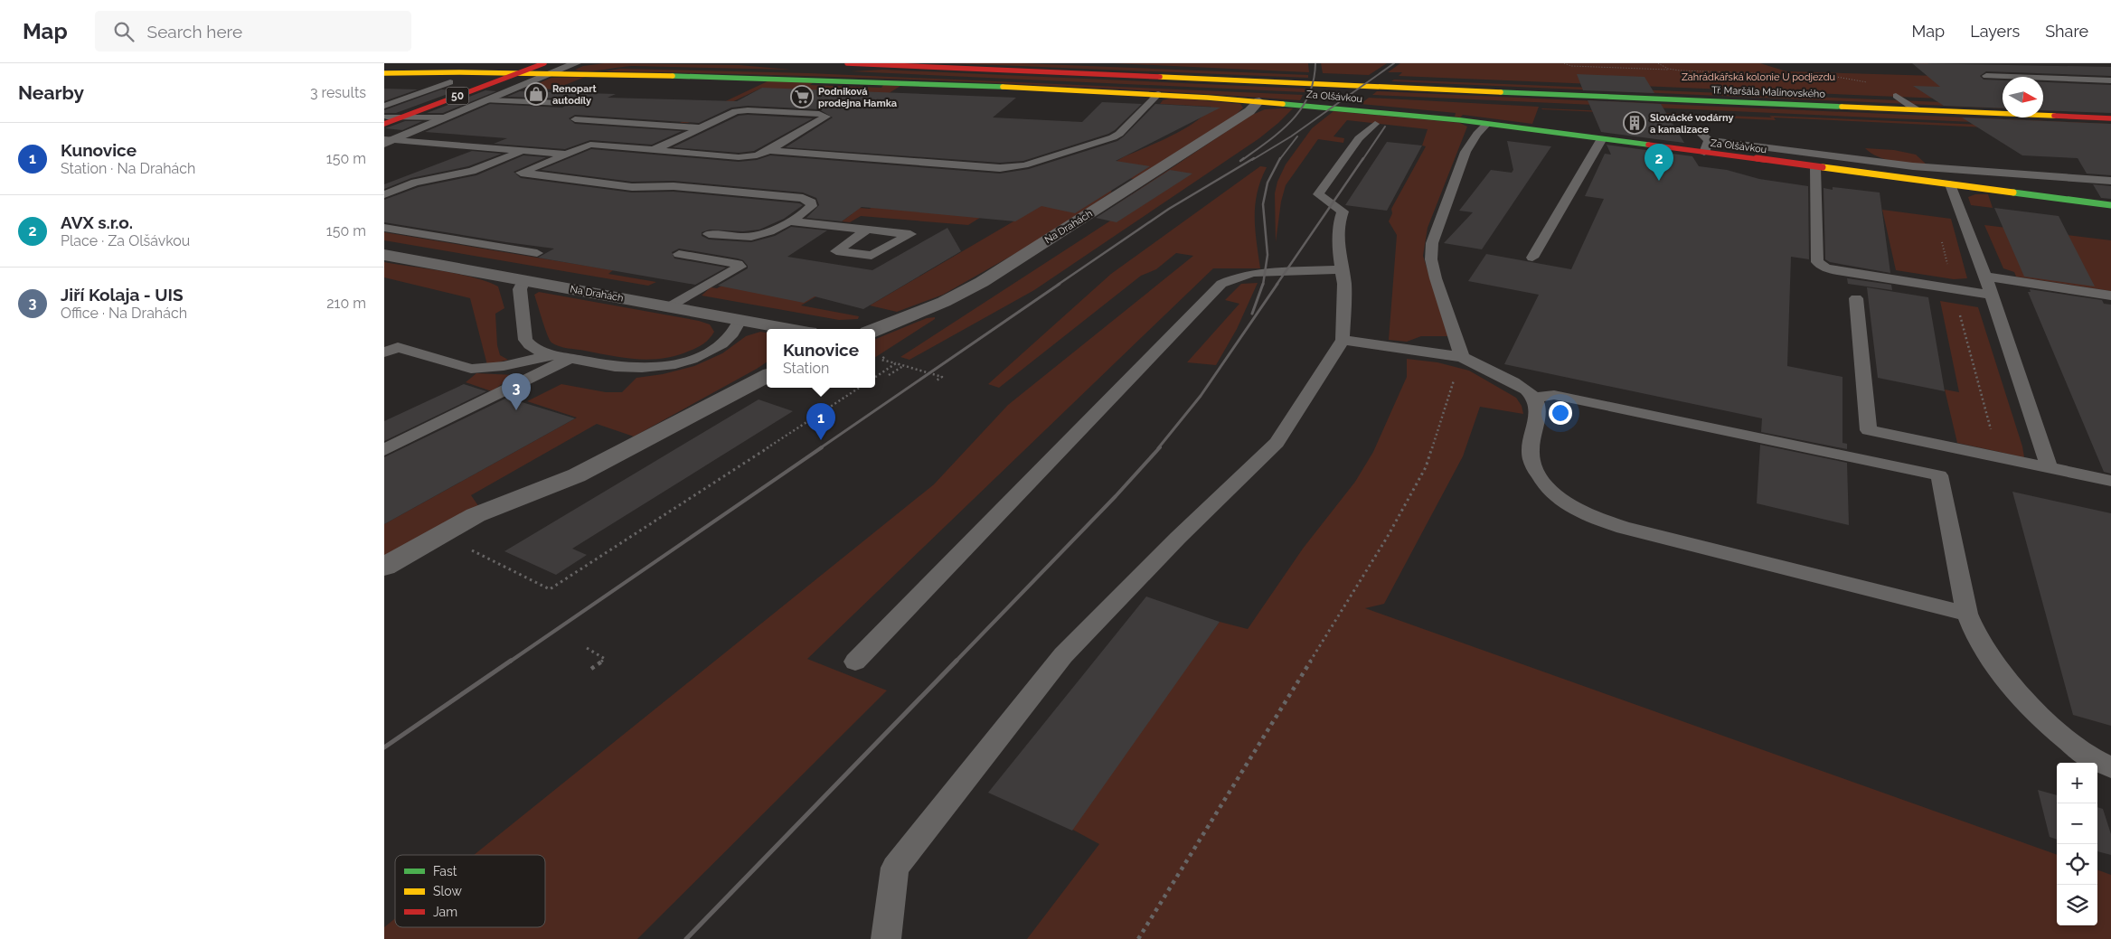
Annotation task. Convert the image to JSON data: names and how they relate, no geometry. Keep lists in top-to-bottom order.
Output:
{
  "streets": {
    "street": [
      "Tř. Maršála Malinovského",
      "50",
      "Za Olšávkou",
      "Na Drahách"
    ]
  },
  "crossings": [
    ["50", "Za Olšávkou"],
    ["Za Olšávkou", "Na Drahách"]
  ],
  "parks": ["Zahrádkářská kolonie U podjezdu"],
  "places": {
    "shop": ["Renopart autodíly"],
    "supermarket": ["Podniková prodejna Hamka"],
    "building": ["Slovácké vodárny a kanalizace"]
  },
  "legend": ["Fast", "Slow", "Jam"],
  "north": "right",
  "page": {
    "header": "Map",
    "search": "Search here",
    "nav": ["Map", "Layers", "Share"],
    "heading": ["Nearby", "3 results"],
    "list": [
      {
        "mark": "1",
        "name": "Kunovice",
        "note": "Station · Na Drahách",
        "value": "150 m"
      },
      {
        "mark": "2",
        "name": "AVX s.r.o.",
        "note": "Place · Za Olšávkou",
        "value": "150 m"
      },
      {
        "mark": "3",
        "name": "Jiří Kolaja - UIS",
        "note": "Office · Na Drahách",
        "value": "210 m"
      }
    ],
    "pins": ["2", "3", "1"],
    "popup": ["Kunovice", "Station"],
    "map_buttons": ["+", "−"]
  }
}
